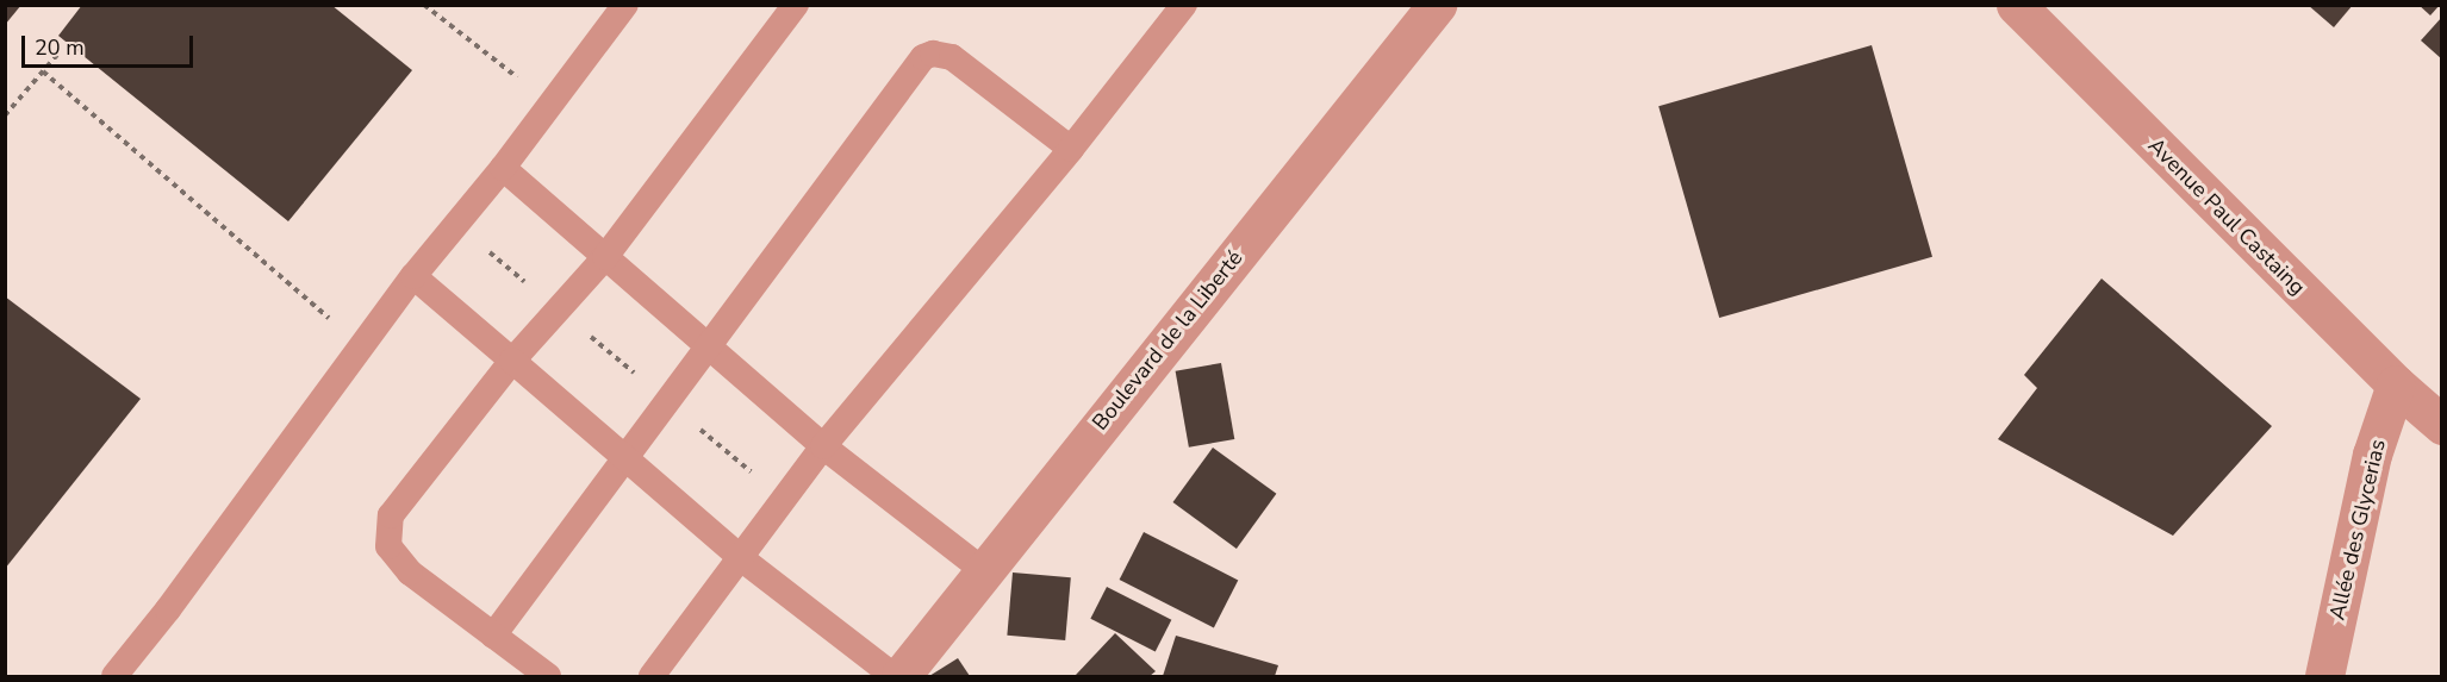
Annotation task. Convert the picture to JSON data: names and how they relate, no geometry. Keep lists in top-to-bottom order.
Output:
{
  "streets": {
    "street": ["Avenue Paul Castaing", "Boulevard de la Liberté", "Allée des Glycerias"]
  },
  "crossings": [
    ["Avenue Paul Castaing", "Allée des Glycerias"]
  ],
  "scale_bar": "20 m"
}
